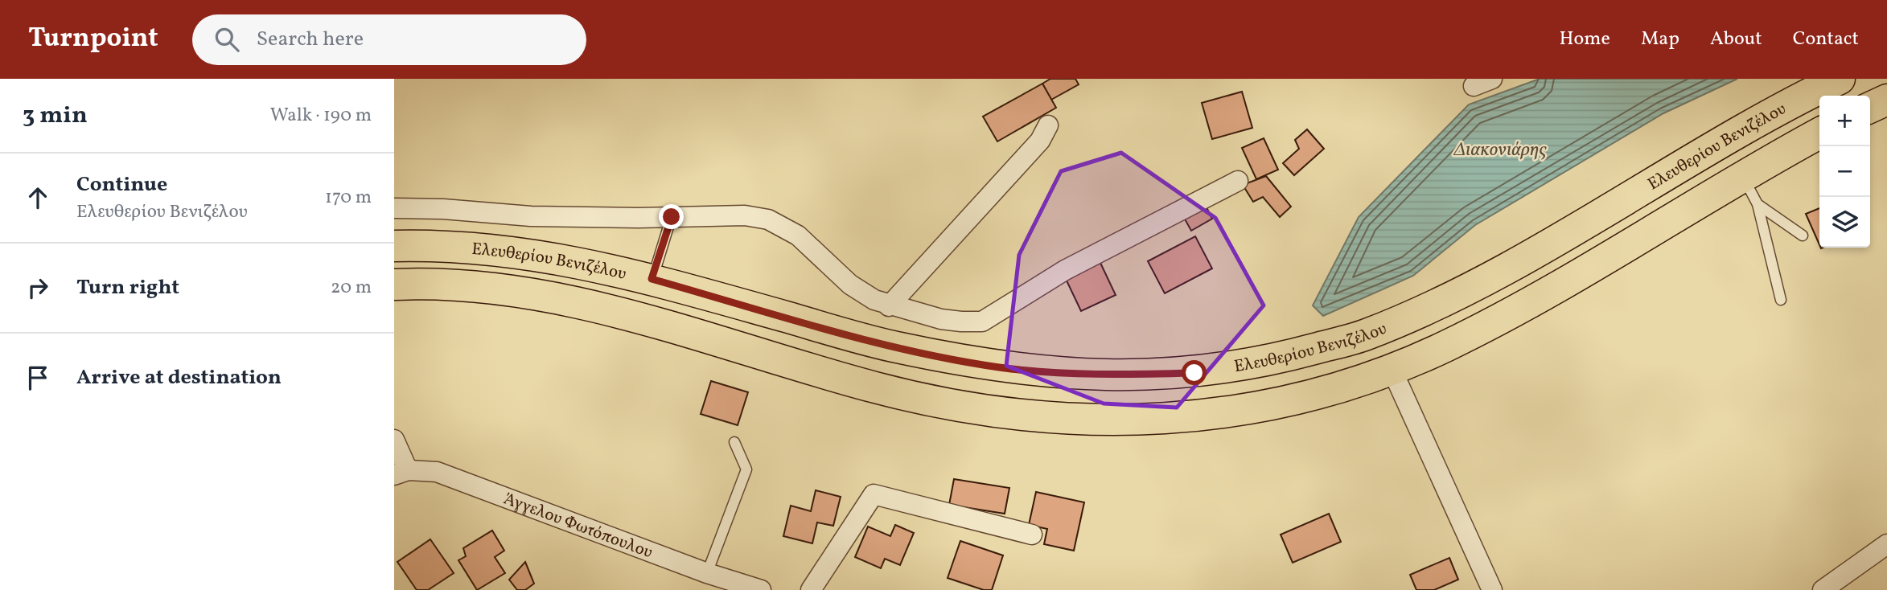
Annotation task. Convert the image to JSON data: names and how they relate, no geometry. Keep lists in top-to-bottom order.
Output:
{
  "streets": {
    "main road": ["Ελευθερίου Βενιζέλου"],
    "street": ["Άγγελου Φωτόπουλου"]
  },
  "water": ["Διακονιάρης"],
  "page": {
    "header": "Turnpoint",
    "search": "Search here",
    "nav": [
      "Home",
      "Map",
      "About",
      "Contact"
    ],
    "heading": ["3 min", "Walk · 190 m"],
    "map_buttons": ["+", "−"],
    "list": [
      ["Continue", "Ελευθερίου Βενιζέλου", "170 m"],
      ["Turn right", "20 m"],
      "Arrive at destination"
    ]
  }
}
